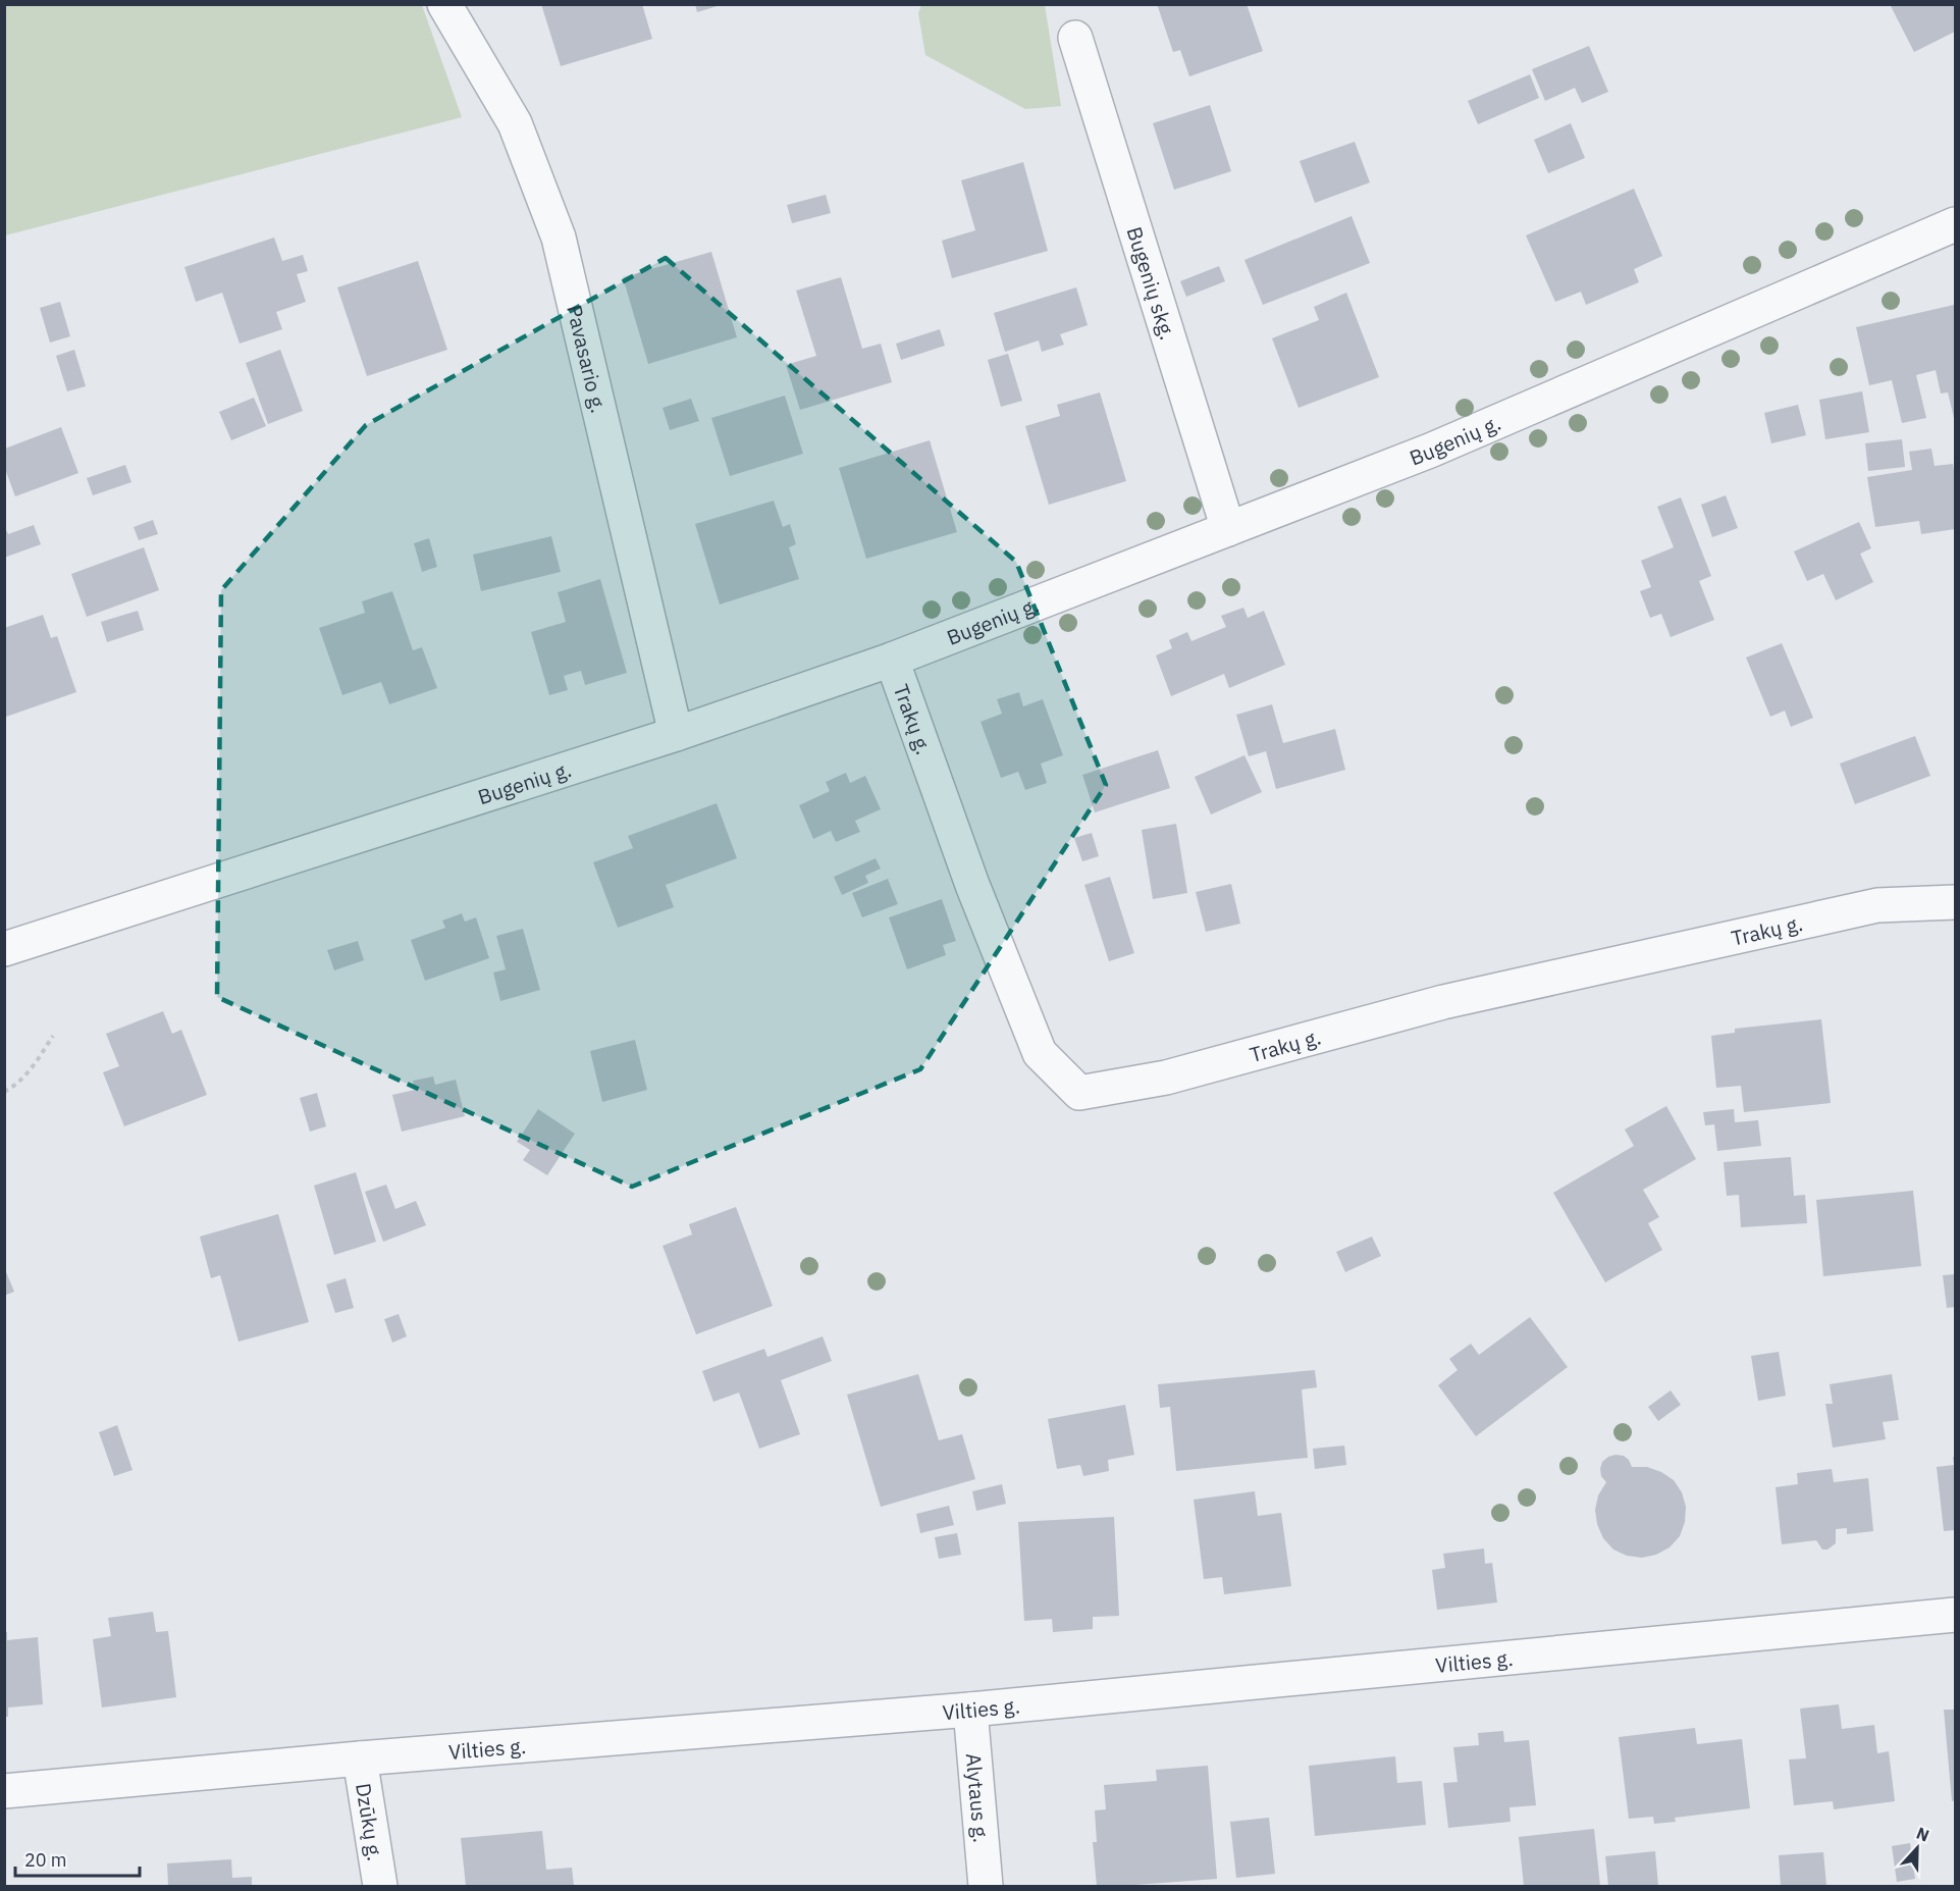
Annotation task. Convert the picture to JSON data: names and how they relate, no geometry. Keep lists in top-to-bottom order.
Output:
{
  "streets": {
    "street": [
      "Bugenių skg.",
      "Pavasario g.",
      "Bugenių g.",
      "Trakų g.",
      "Vilties g.",
      "Alytaus g.",
      "Dzūkų g."
    ]
  },
  "crossings": [
    ["Bugenių skg.", "Bugenių g."],
    ["Pavasario g.", "Bugenių g."],
    ["Bugenių g.", "Trakų g."],
    ["Vilties g.", "Alytaus g."],
    ["Vilties g.", "Dzūkų g."]
  ],
  "scale_bar": "20 m",
  "north": "top"
}
